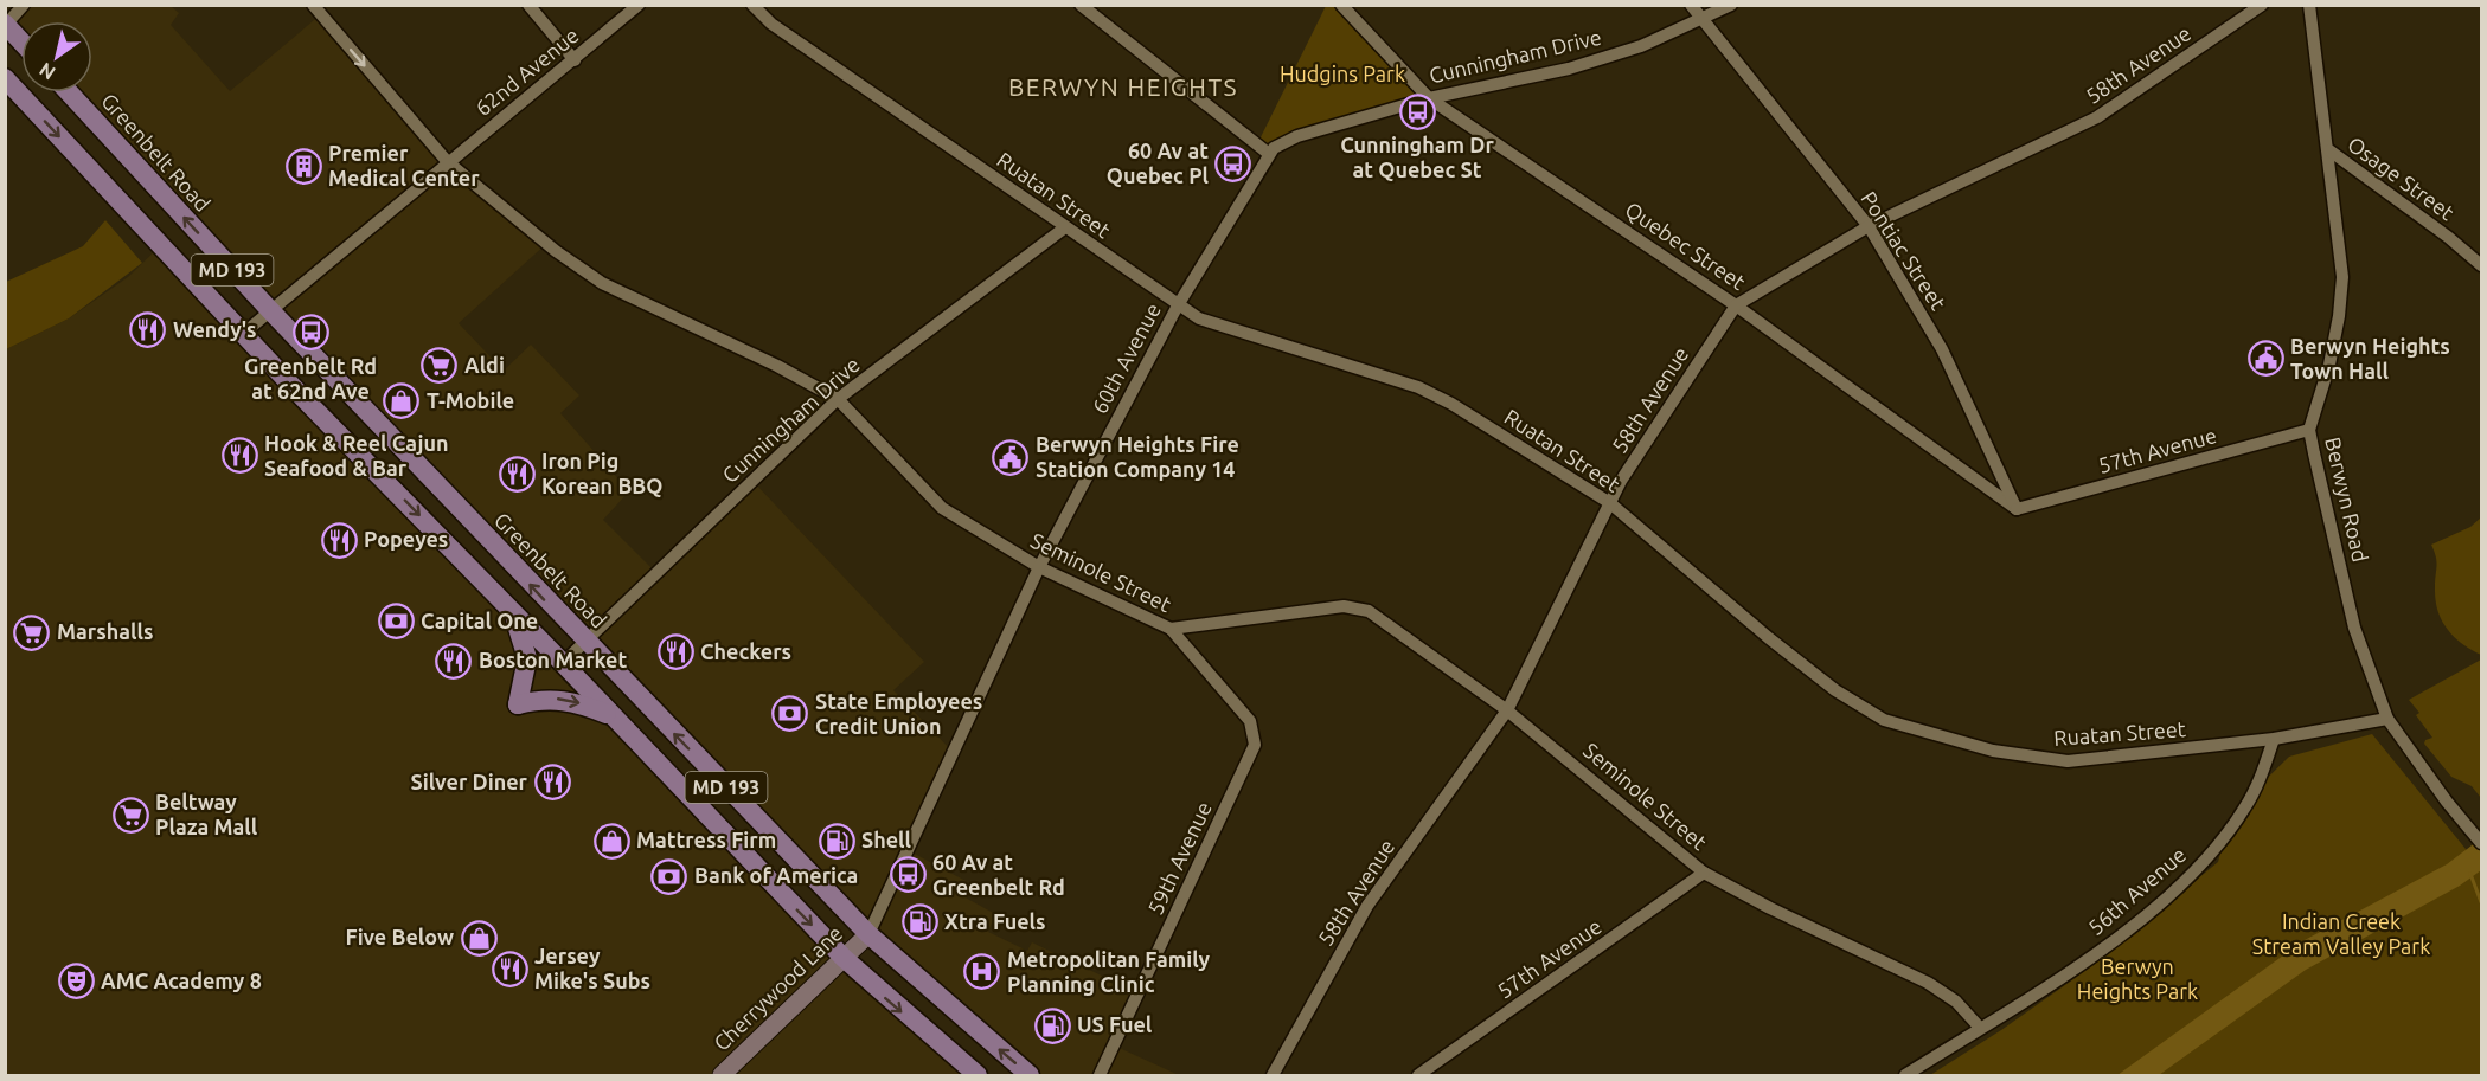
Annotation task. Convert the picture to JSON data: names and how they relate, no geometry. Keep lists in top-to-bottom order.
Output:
{
  "streets": {
    "main road": ["Greenbelt Road", "MD 193"],
    "street": [
      "Cunningham Drive",
      "58th Avenue",
      "62nd Avenue",
      "Osage Street",
      "Ruatan Street",
      "Quebec Street",
      "Pontiac Street",
      "60th Avenue",
      "57th Avenue",
      "Berwyn Road",
      "Seminole Street",
      "59th Avenue",
      "56th Avenue",
      "Cherrywood Lane"
    ]
  },
  "crossings": [
    ["Cunningham Drive", "Greenbelt Road"],
    ["Cunningham Drive", "Ruatan Street"],
    ["Cunningham Drive", "Quebec Street"],
    ["Cunningham Drive", "Pontiac Street"],
    ["Cunningham Drive", "MD 193"],
    ["Cunningham Drive", "60th Avenue"],
    ["Cunningham Drive", "Seminole Street"],
    ["58th Avenue", "Ruatan Street"],
    ["58th Avenue", "Quebec Street"],
    ["58th Avenue", "Pontiac Street"],
    ["58th Avenue", "Seminole Street"],
    ["62nd Avenue", "Greenbelt Road"],
    ["62nd Avenue", "MD 193"],
    ["62nd Avenue", "Seminole Street"],
    ["Greenbelt Road", "60th Avenue"],
    ["Greenbelt Road", "Cherrywood Lane"],
    ["Osage Street", "Berwyn Road"],
    ["Ruatan Street", "60th Avenue"],
    ["Ruatan Street", "Berwyn Road"],
    ["Ruatan Street", "56th Avenue"],
    ["Quebec Street", "Pontiac Street"],
    ["Quebec Street", "57th Avenue"],
    ["Pontiac Street", "57th Avenue"],
    ["MD 193", "Cherrywood Lane"],
    ["60th Avenue", "Seminole Street"],
    ["60th Avenue", "Cherrywood Lane"],
    ["57th Avenue", "Berwyn Road"],
    ["57th Avenue", "Seminole Street"],
    ["Seminole Street", "59th Avenue"],
    ["Seminole Street", "56th Avenue"]
  ],
  "districts": ["BERWYN HEIGHTS"],
  "parks": ["Hudgins Park", "Indian Creek Stream Valley Park", "Berwyn Heights Park"],
  "places": {
    "bus stop": [
      "Cunningham Dr at Quebec St",
      "60 Av at Quebec Pl",
      "Greenbelt Rd at 62nd Ave",
      "60 Av at Greenbelt Rd"
    ],
    "building": ["Premier Medical Center"],
    "restaurant": [
      "Wendy's",
      "Hook & Reel Cajun Seafood & Bar",
      "Iron Pig Korean BBQ",
      "Popeyes",
      "Checkers",
      "Boston Market",
      "Silver Diner",
      "Jersey Mike's Subs"
    ],
    "public building": ["Berwyn Heights Town Hall", "Berwyn Heights Fire Station Company 14"],
    "supermarket": ["Aldi", "Marshalls", "Beltway Plaza Mall"],
    "shop": ["T-Mobile", "Mattress Firm", "Five Below"],
    "bank": ["Capital One", "State Employees Credit Union", "Bank of America"],
    "fuel station": ["Shell", "Xtra Fuels", "US Fuel"],
    "hospital": ["Metropolitan Family Planning Clinic"],
    "theatre": ["AMC Academy 8"]
  },
  "north": "bottom left"
}
